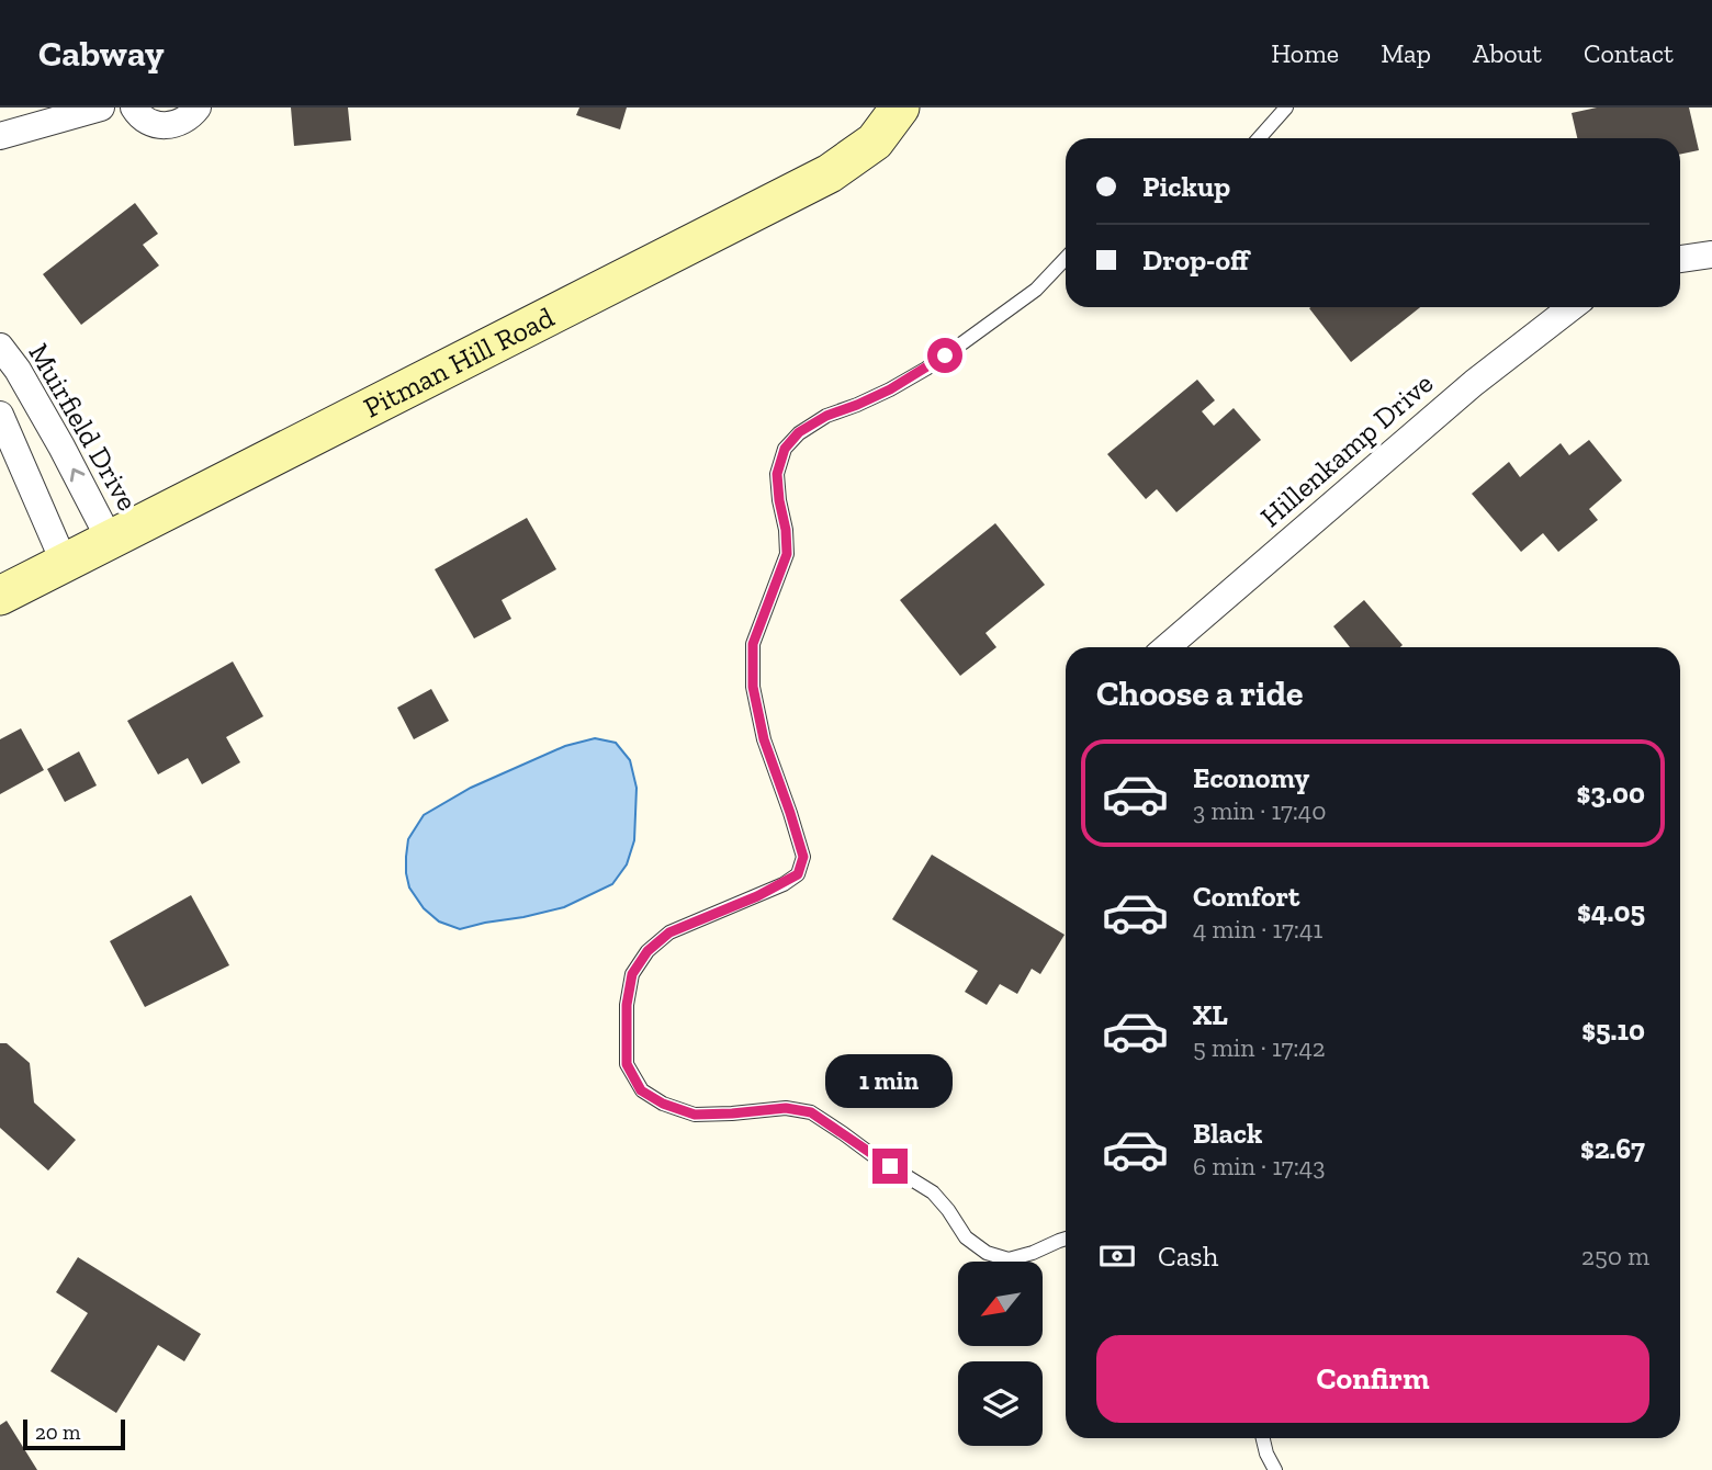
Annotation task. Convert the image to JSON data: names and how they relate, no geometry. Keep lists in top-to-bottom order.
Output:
{
  "streets": {
    "street": ["Pitman Hill Road", "Muirfield Drive", "Hillenkamp Drive"]
  },
  "crossings": [
    ["Pitman Hill Road", "Muirfield Drive"]
  ],
  "scale_bar": "20 m",
  "north": "bottom left",
  "page": {
    "header": "Cabway",
    "nav": [
      "Home",
      "Map",
      "About",
      "Contact"
    ],
    "banner": ["Pickup", "Drop-off"],
    "heading": "Choose a ride",
    "list": [
      {
        "name": "Economy",
        "note": "3 min · 17:40",
        "value": "$3.00"
      },
      {
        "name": "Comfort",
        "note": "4 min · 17:41",
        "value": "$4.05"
      },
      {
        "name": "XL",
        "note": "5 min · 17:42",
        "value": "$5.10"
      },
      {
        "name": "Black",
        "note": "6 min · 17:43",
        "value": "$2.67"
      }
    ],
    "bubble": "1 min",
    "pay": ["Cash", "250 m"],
    "buttons": "Confirm",
    "scale": "20 m"
  }
}
